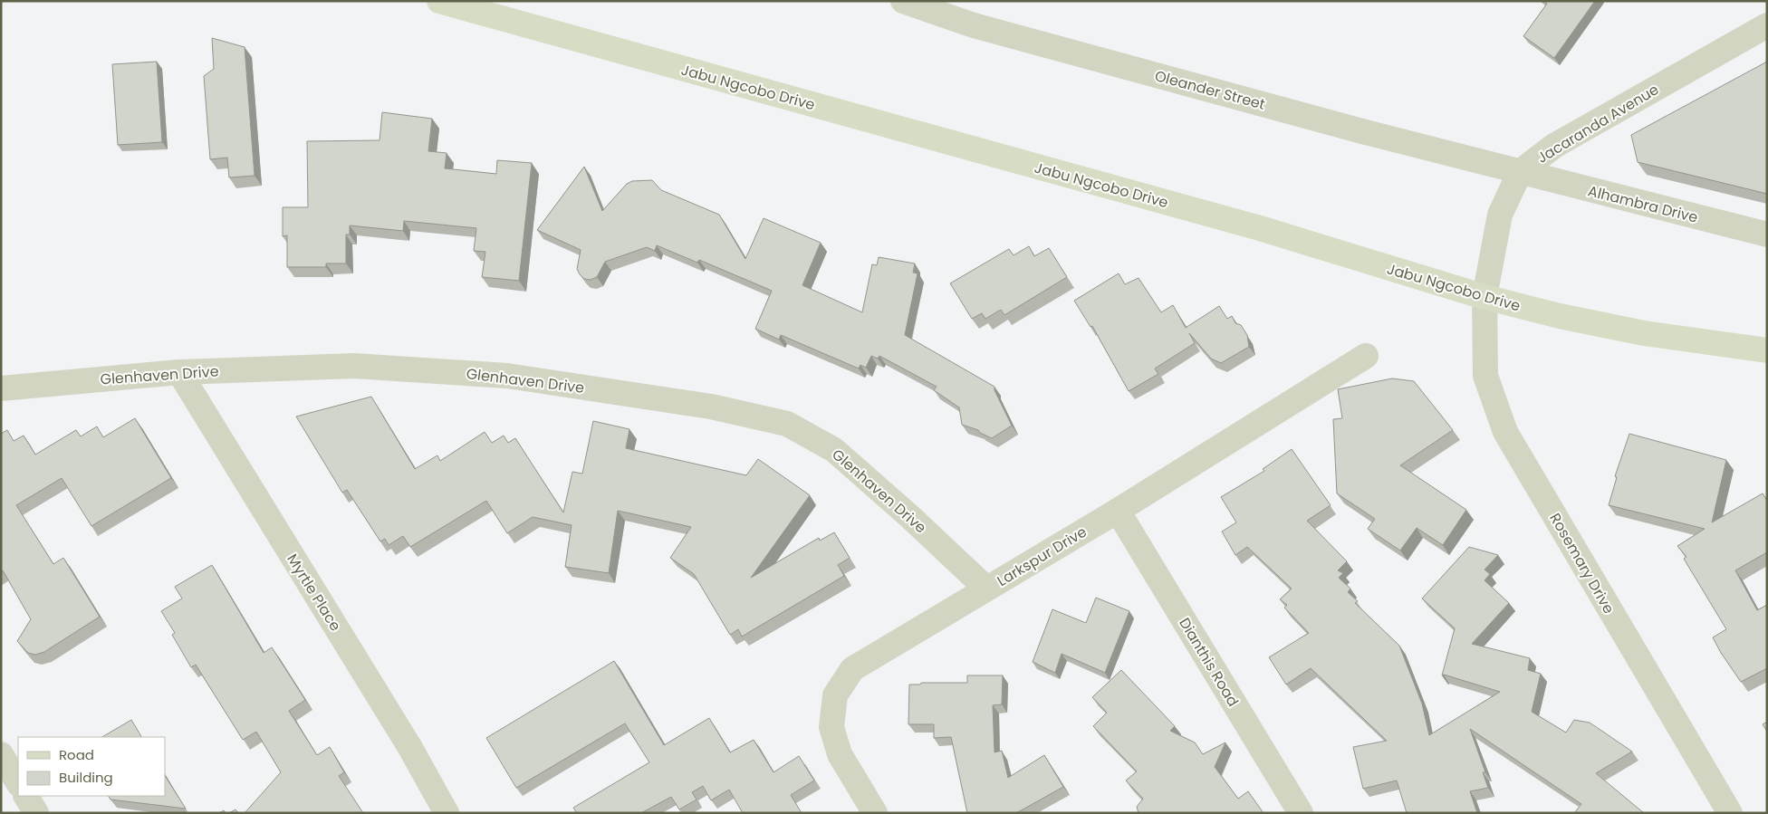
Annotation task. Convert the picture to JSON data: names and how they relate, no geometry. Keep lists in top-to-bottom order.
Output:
{
  "streets": {
    "main road": ["Jabu Ngcobo Drive"],
    "street": [
      "Oleander Street",
      "Jacaranda Avenue",
      "Alhambra Drive",
      "Glenhaven Drive",
      "Larkspur Drive",
      "Rosemary Drive",
      "Myrtle Place",
      "Dianthis Road"
    ]
  },
  "crossings": [
    ["Jabu Ngcobo Drive", "Jacaranda Avenue"],
    ["Jabu Ngcobo Drive", "Rosemary Drive"],
    ["Oleander Street", "Jacaranda Avenue"],
    ["Oleander Street", "Alhambra Drive"],
    ["Jacaranda Avenue", "Alhambra Drive"],
    ["Jacaranda Avenue", "Rosemary Drive"],
    ["Glenhaven Drive", "Larkspur Drive"],
    ["Glenhaven Drive", "Myrtle Place"],
    ["Larkspur Drive", "Dianthis Road"]
  ],
  "legend": ["Road", "Building"]
}
